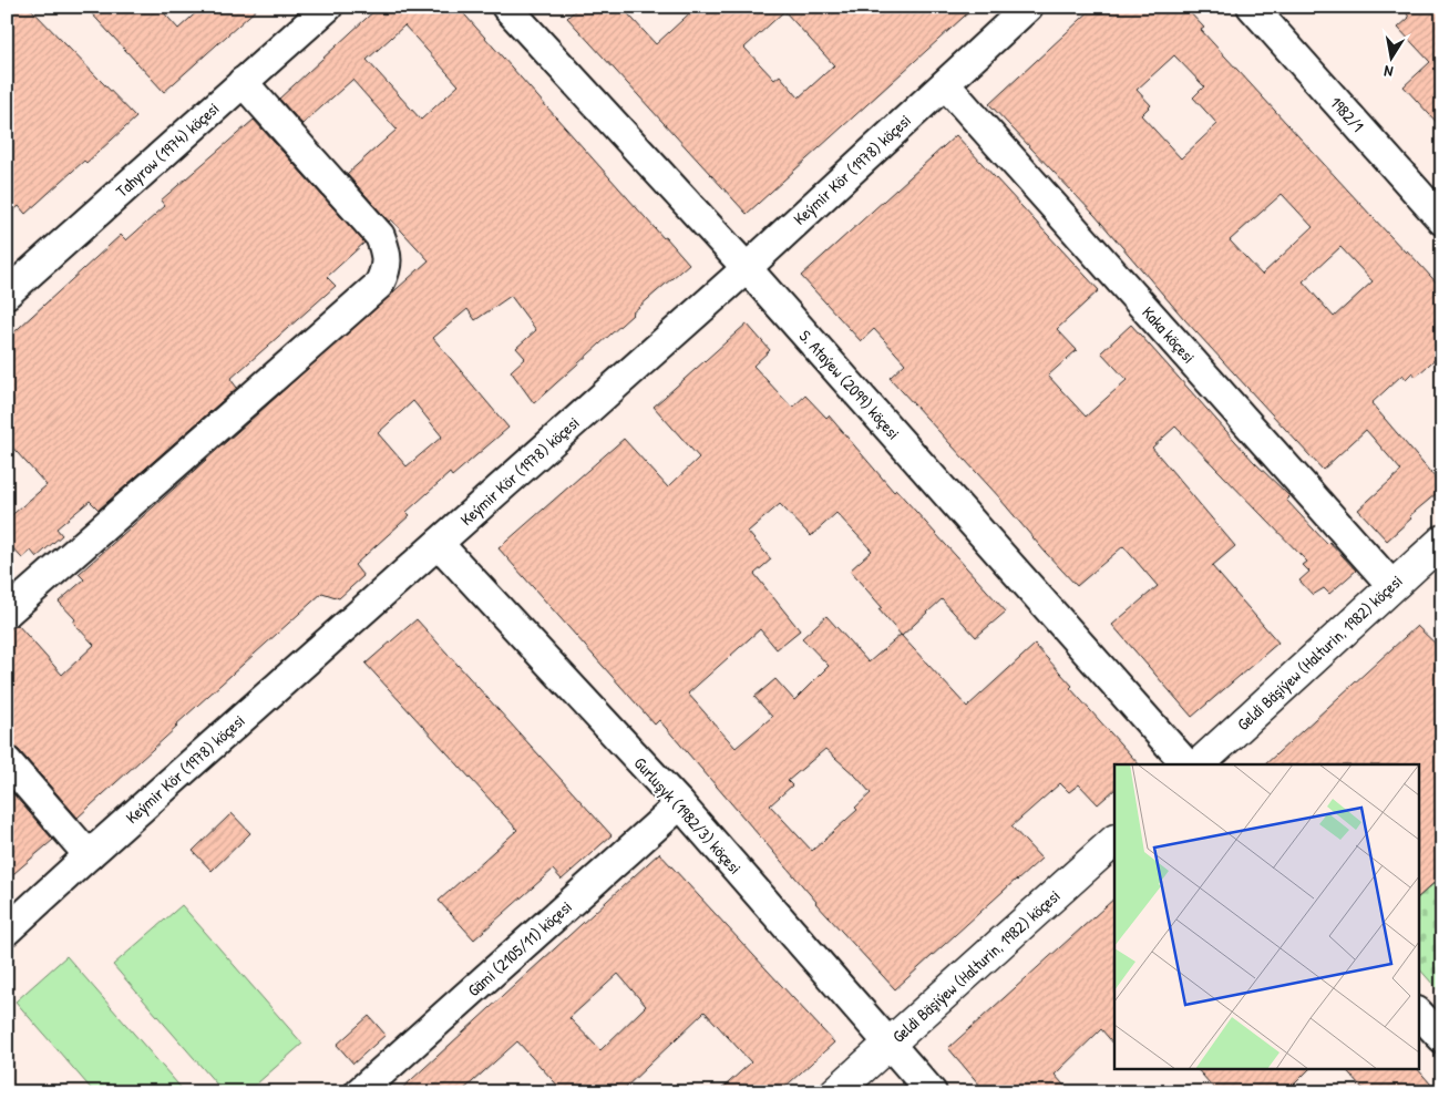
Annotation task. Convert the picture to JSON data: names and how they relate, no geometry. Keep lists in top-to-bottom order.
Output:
{
  "streets": {
    "street": [
      "1982/1",
      "Tahyrow (1974) köçesi",
      "Keýmir Kör (1978) köçesi",
      "Kaka köçesi",
      "S. Ataýew (2099) köçesi",
      "Geldi Bäşiýew (Halturin, 1982) köçesi",
      "Gurluşyk (1982/3) köçesi",
      "Gämi (2105/11) köçesi"
    ]
  },
  "crossings": [
    ["Keýmir Kör (1978) köçesi", "Kaka köçesi"],
    ["Keýmir Kör (1978) köçesi", "S. Ataýew (2099) köçesi"],
    ["Keýmir Kör (1978) köçesi", "Gurluşyk (1982/3) köçesi"],
    ["Kaka köçesi", "Geldi Bäşiýew (Halturin, 1982) köçesi"],
    ["Geldi Bäşiýew (Halturin, 1982) köçesi", "Gurluşyk (1982/3) köçesi"],
    ["Gurluşyk (1982/3) köçesi", "Gämi (2105/11) köçesi"]
  ],
  "north": "bottom"
}
